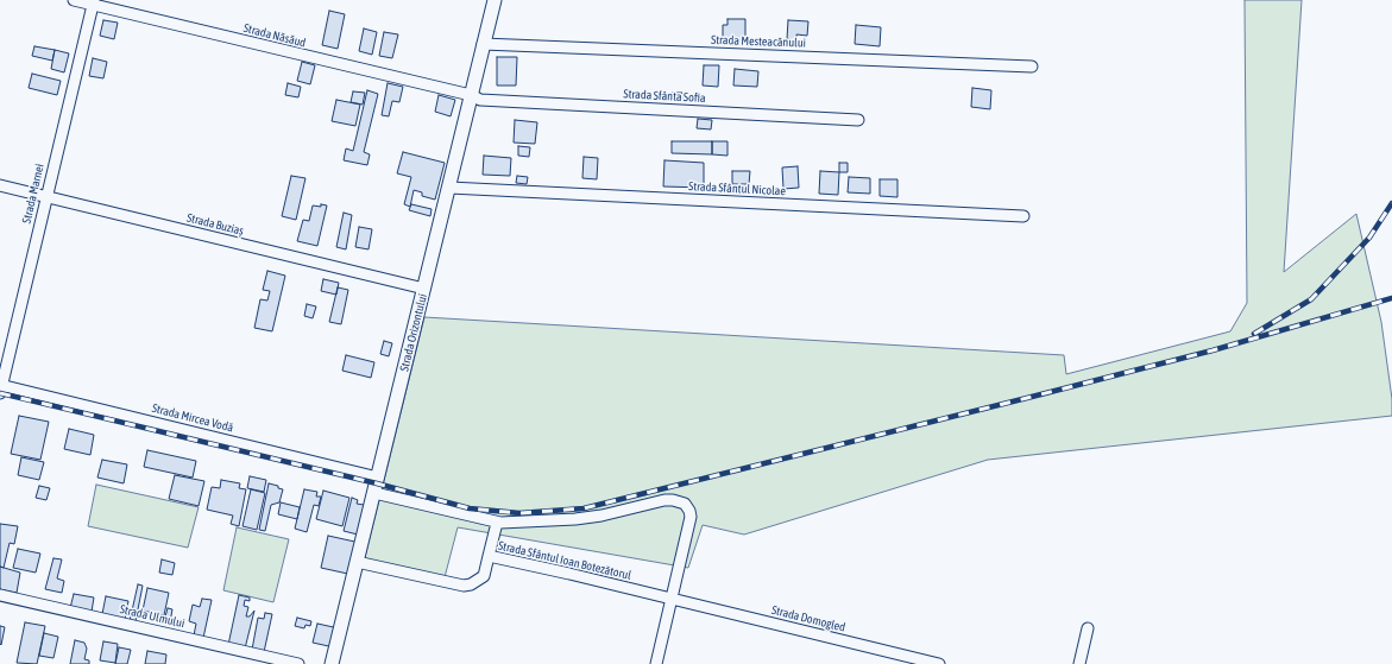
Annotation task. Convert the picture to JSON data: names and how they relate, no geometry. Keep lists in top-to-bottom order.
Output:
{
  "streets": {
    "street": [
      "Strada Năsăud",
      "Strada Mesteacănului",
      "Strada Sfânta Sofia",
      "Strada Sfântul Nicolae",
      "Strada Marnei",
      "Strada Buziaș",
      "Strada Orizontului",
      "Strada Mircea Vodă",
      "Strada Sfântul Ioan Botezătorul",
      "Strada Ulmului",
      "Strada Domogled"
    ]
  },
  "crossings": [
    ["Strada Năsăud", "Strada Sfânta Sofia"],
    ["Strada Năsăud", "Strada Marnei"],
    ["Strada Năsăud", "Strada Orizontului"],
    ["Strada Mesteacănului", "Strada Orizontului"],
    ["Strada Sfânta Sofia", "Strada Orizontului"],
    ["Strada Sfântul Nicolae", "Strada Orizontului"],
    ["Strada Marnei", "Strada Buziaș"],
    ["Strada Marnei", "Strada Mircea Vodă"],
    ["Strada Buziaș", "Strada Orizontului"],
    ["Strada Orizontului", "Strada Mircea Vodă"],
    ["Strada Orizontului", "Strada Sfântul Ioan Botezătorul"],
    ["Strada Sfântul Ioan Botezătorul", "Strada Domogled"]
  ]
}
